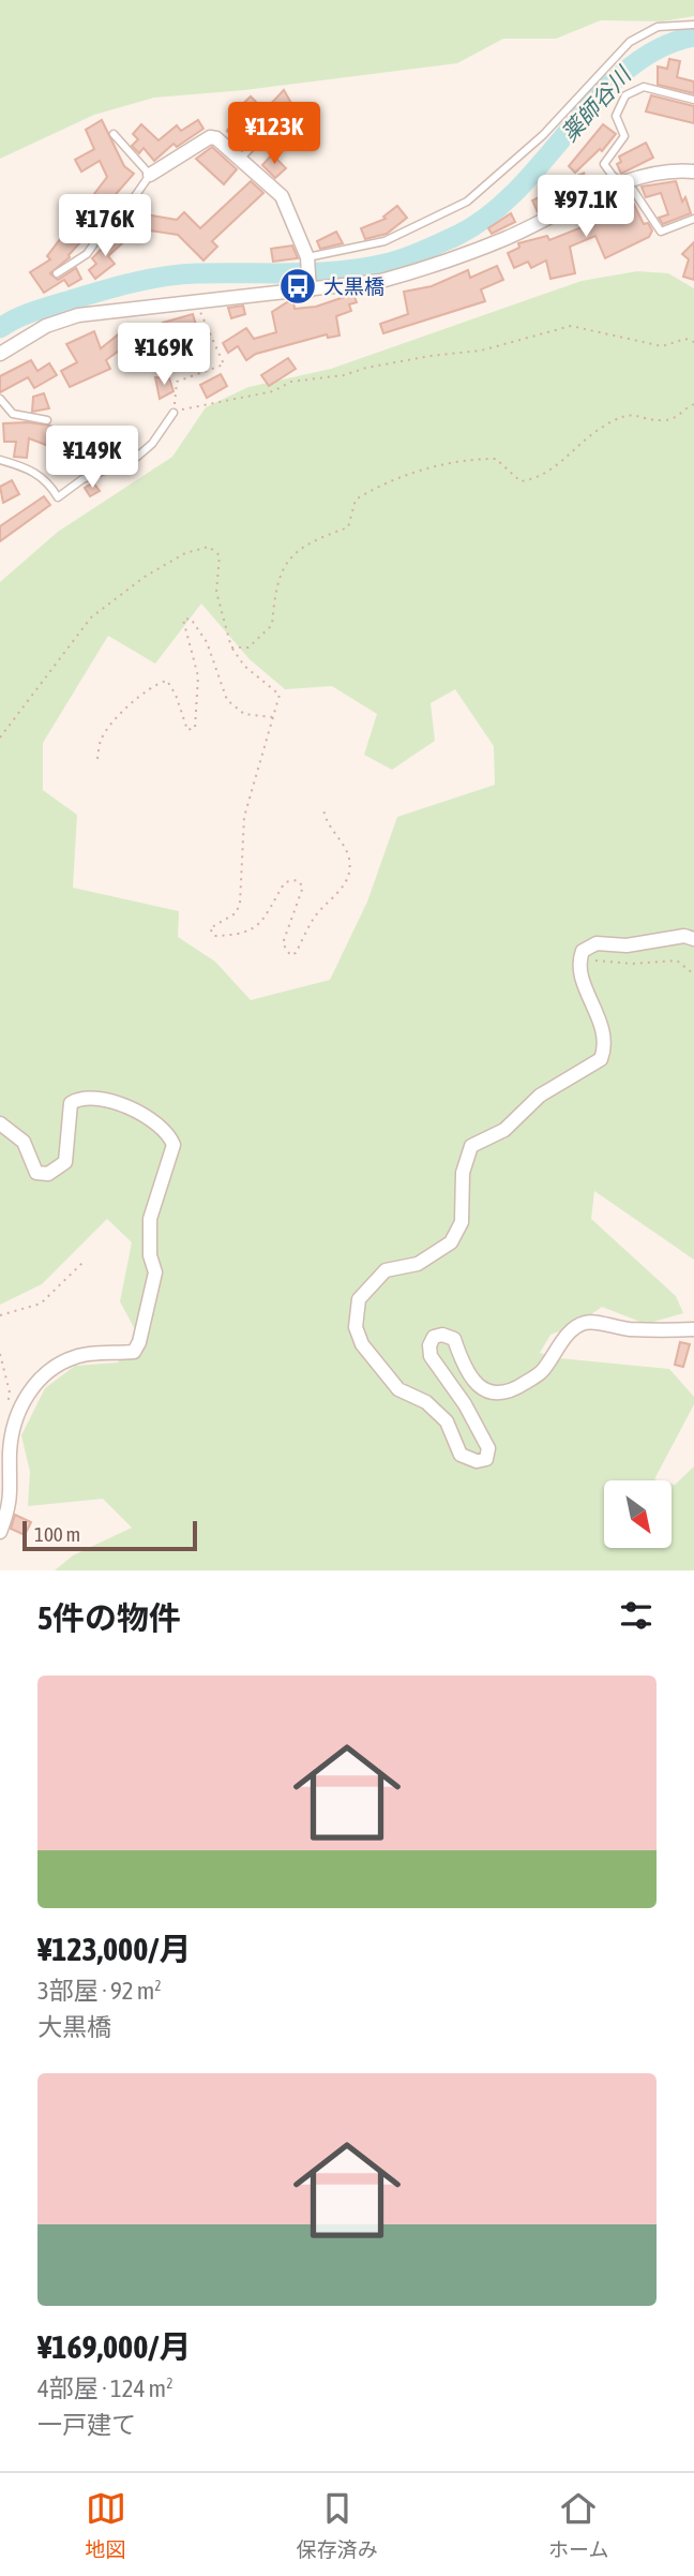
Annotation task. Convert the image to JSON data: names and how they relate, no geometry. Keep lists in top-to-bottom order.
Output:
{
  "water": ["薬師谷川"],
  "places": {
    "bus stop": ["大黒橋"]
  },
  "scale_bar": "100 m",
  "north": "bottom right",
  "page": {
    "price": [
      "¥123K",
      "¥97.1K",
      "¥176K",
      "¥169K",
      "¥149K"
    ],
    "scale": "100 m",
    "heading": "5件の物件",
    "list": [
      {
        "name": "¥123,000/月",
        "note": "3部屋 · 92 m² · 大黒橋"
      },
      {
        "name": "¥169,000/月",
        "note": "4部屋 · 124 m² · 一戸建て"
      }
    ],
    "tabs": ["地図", "保存済み", "ホーム"]
  }
}
